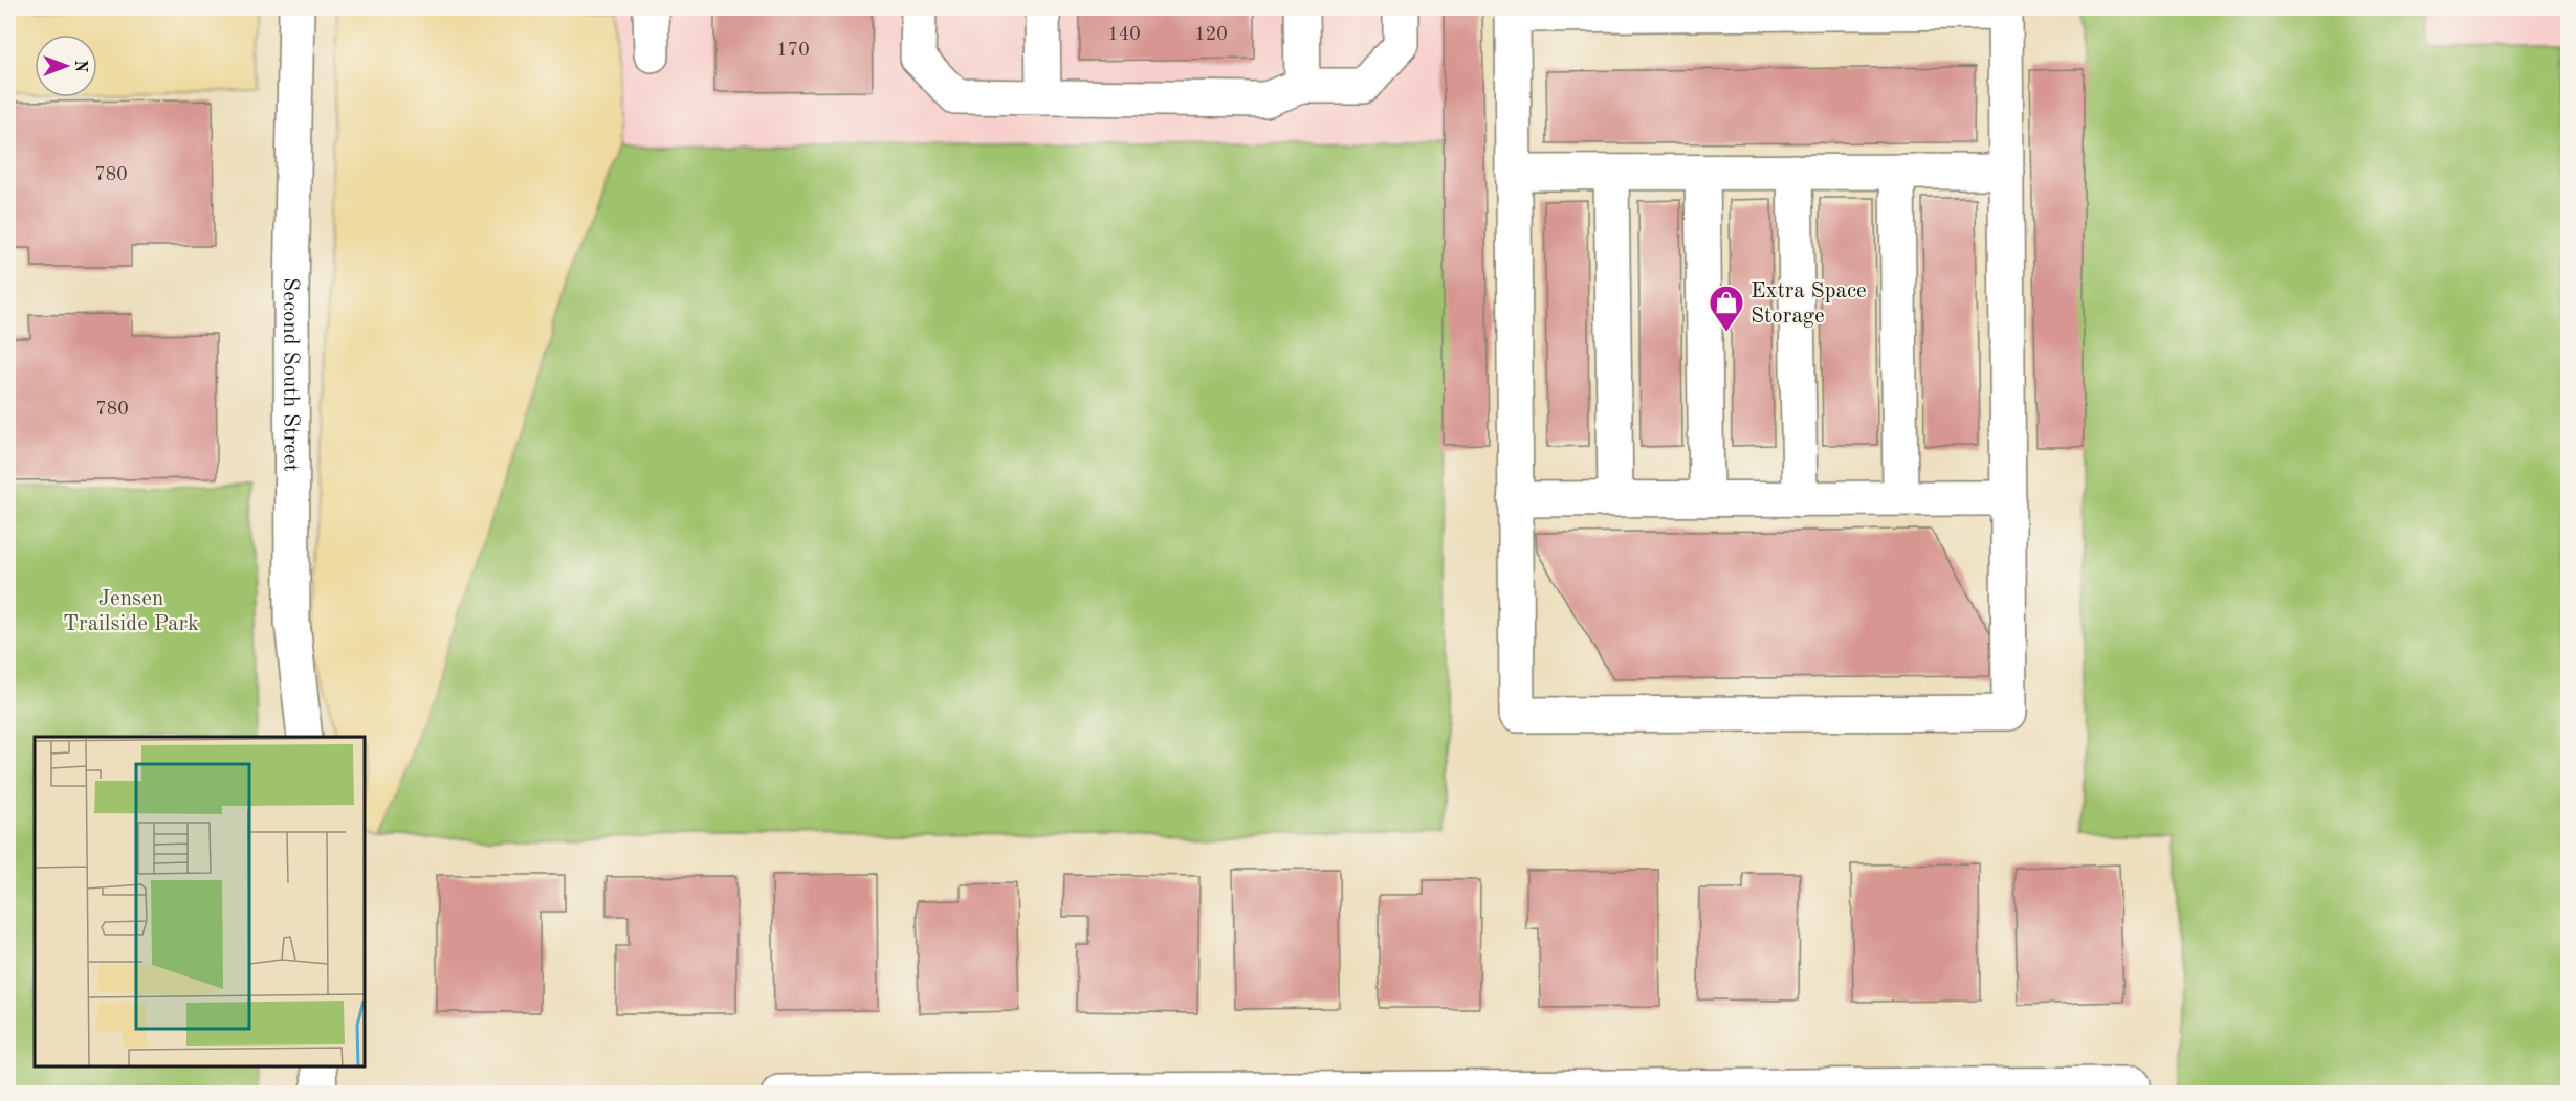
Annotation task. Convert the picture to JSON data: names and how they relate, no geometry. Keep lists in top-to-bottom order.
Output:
{
  "streets": {
    "street": ["Second South Street"]
  },
  "parks": ["Jensen Trailside Park"],
  "places": {
    "shop": ["Extra Space Storage"]
  },
  "house_numbers": [
    "140",
    "120",
    "170",
    "780",
    "780"
  ],
  "north": "right"
}
